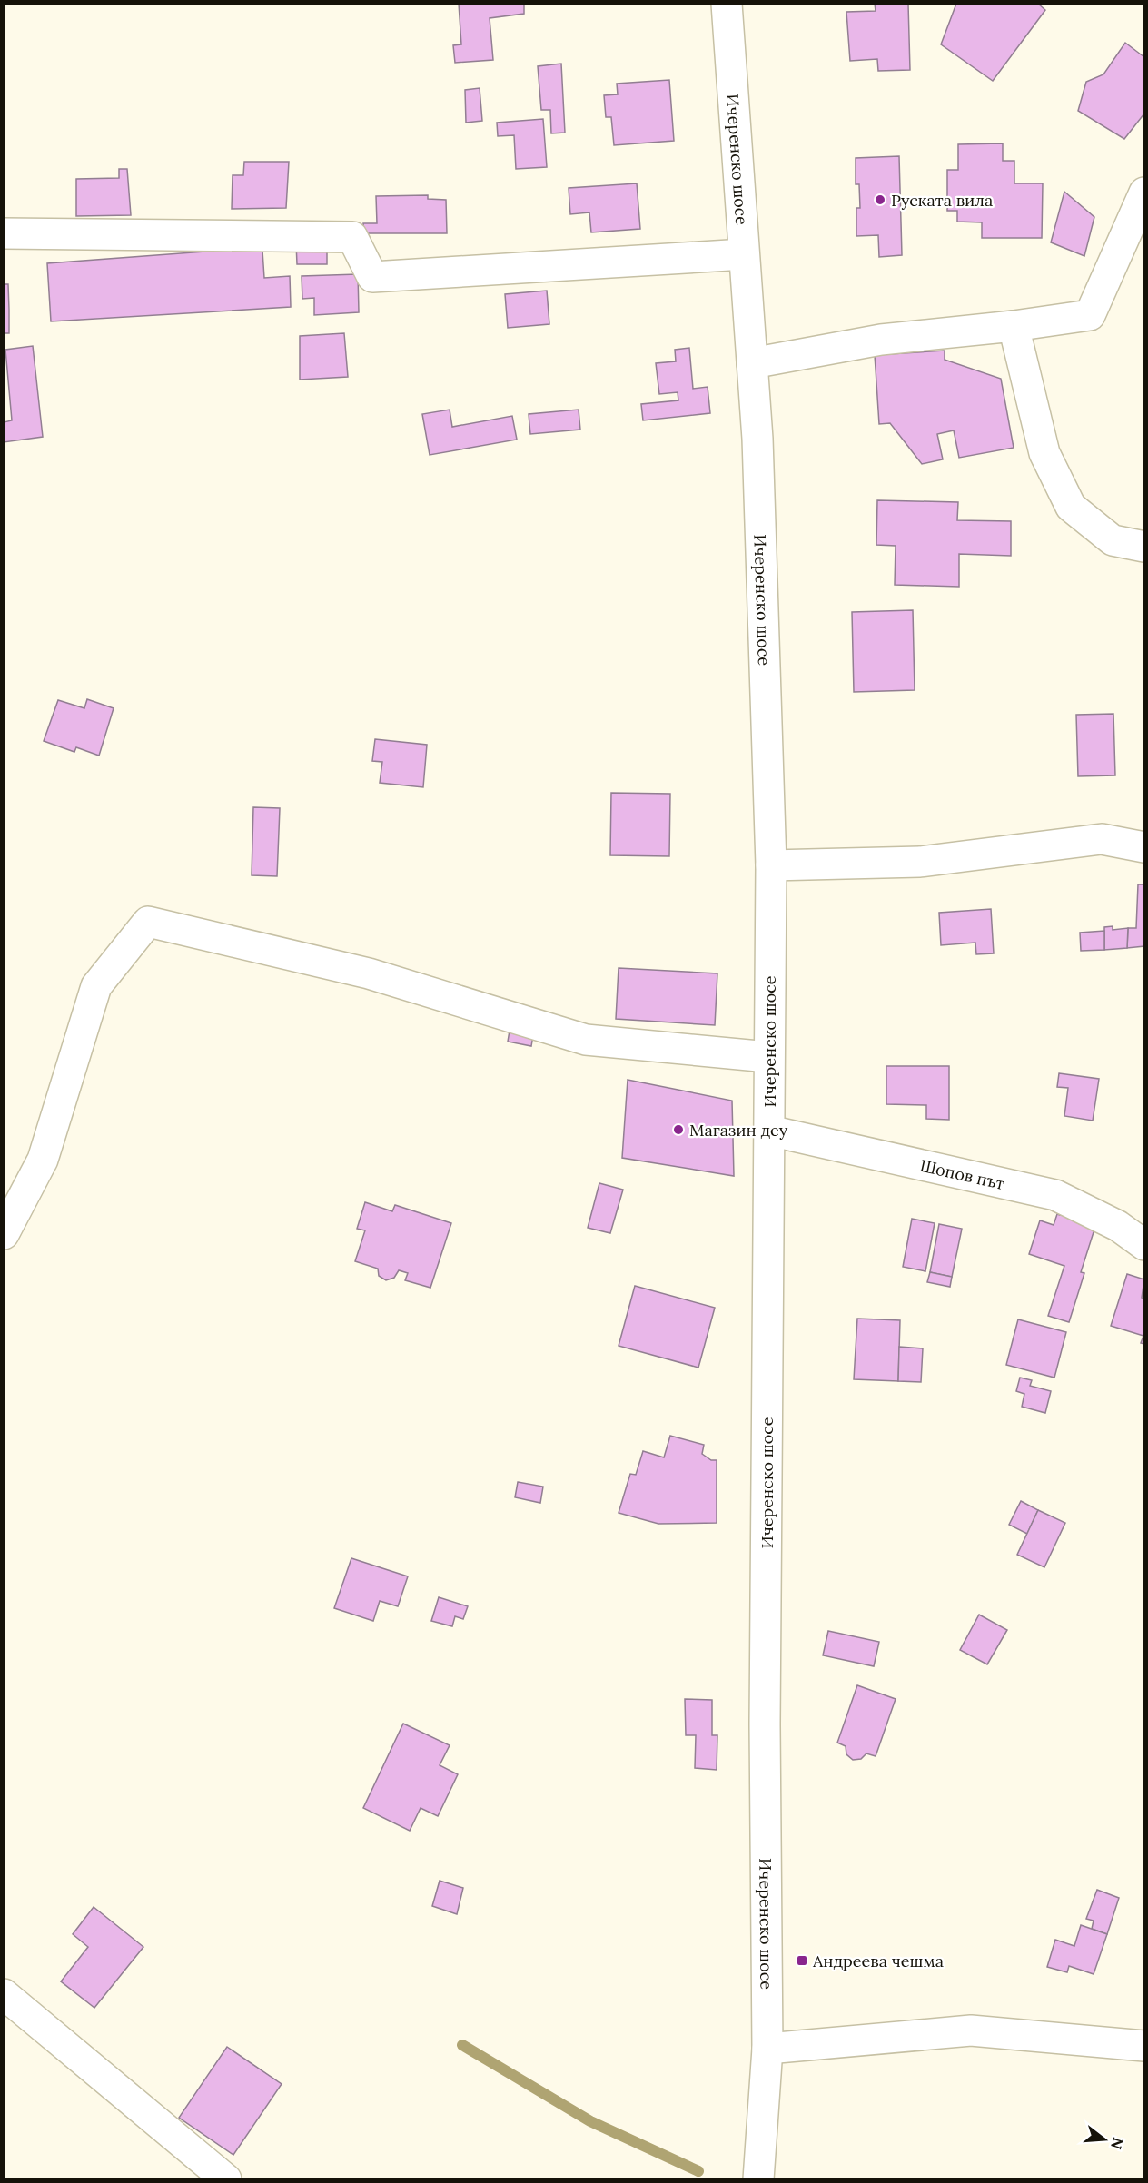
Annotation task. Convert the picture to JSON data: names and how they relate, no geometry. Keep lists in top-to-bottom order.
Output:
{
  "streets": {
    "street": ["Ичеренско шосе", "Шопов път"]
  },
  "crossings": [
    ["Ичеренско шосе", "Шопов път"]
  ],
  "places": {
    "other": ["Руската вила", "Магазин деу"],
    "transit": ["Андреева чешма"]
  },
  "north": "right"
}
